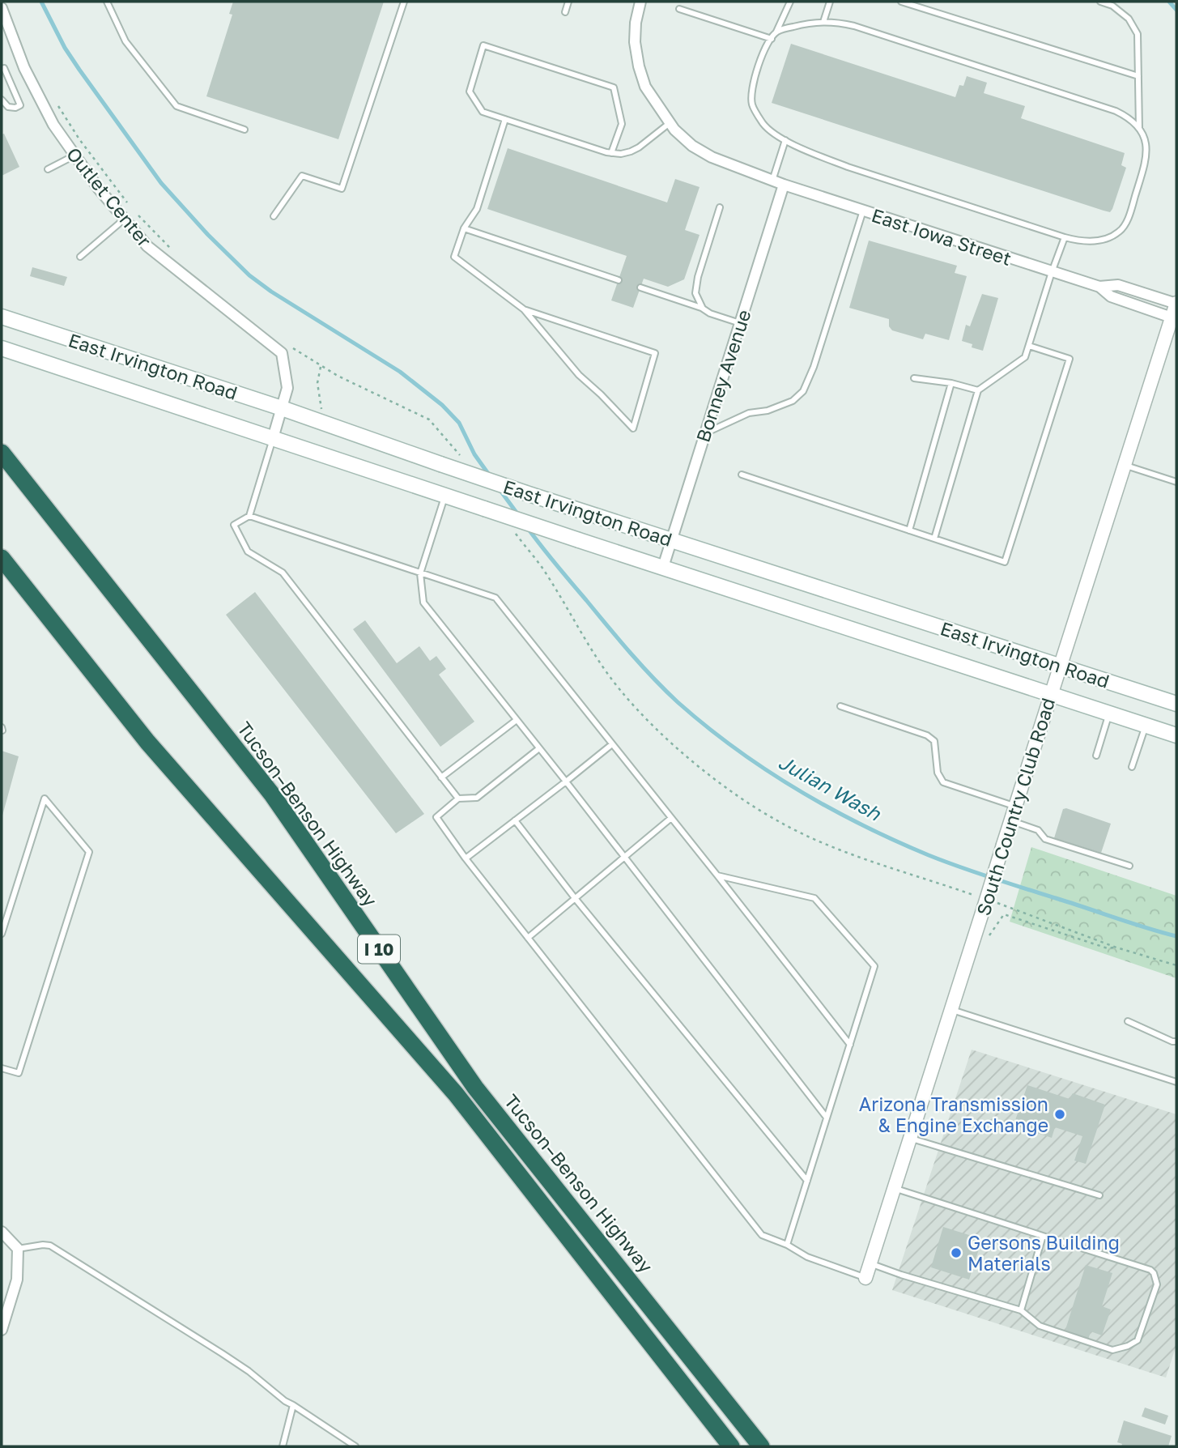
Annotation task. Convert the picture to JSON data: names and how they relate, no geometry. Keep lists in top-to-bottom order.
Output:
{
  "streets": {
    "highway": ["Tucson–Benson Highway", "I 10"],
    "main road": ["East Irvington Road"],
    "street": [
      "Outlet Center",
      "East Iowa Street",
      "Bonney Avenue",
      "South Country Club Road"
    ]
  },
  "crossings": [
    ["Outlet Center", "East Irvington Road"],
    ["East Iowa Street", "Bonney Avenue"],
    ["East Iowa Street", "South Country Club Road"],
    ["East Irvington Road", "Bonney Avenue"],
    ["East Irvington Road", "South Country Club Road"]
  ],
  "water": ["Julian Wash"],
  "places": ["Arizona Transmission & Engine Exchange", "Gersons Building Materials"]
}
